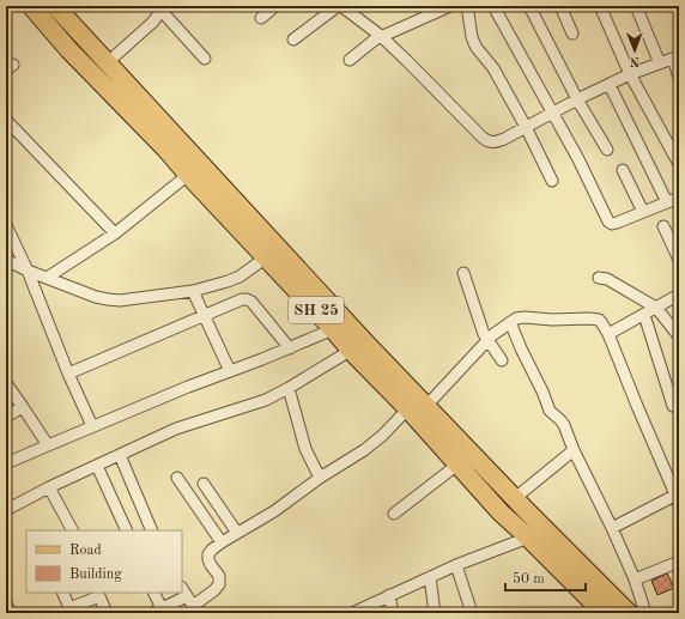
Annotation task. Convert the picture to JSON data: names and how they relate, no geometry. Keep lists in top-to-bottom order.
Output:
{
  "streets": {
    "main road": ["SH 25"]
  },
  "legend": ["Road", "Building"],
  "scale_bar": "50 m",
  "north": "bottom"
}
